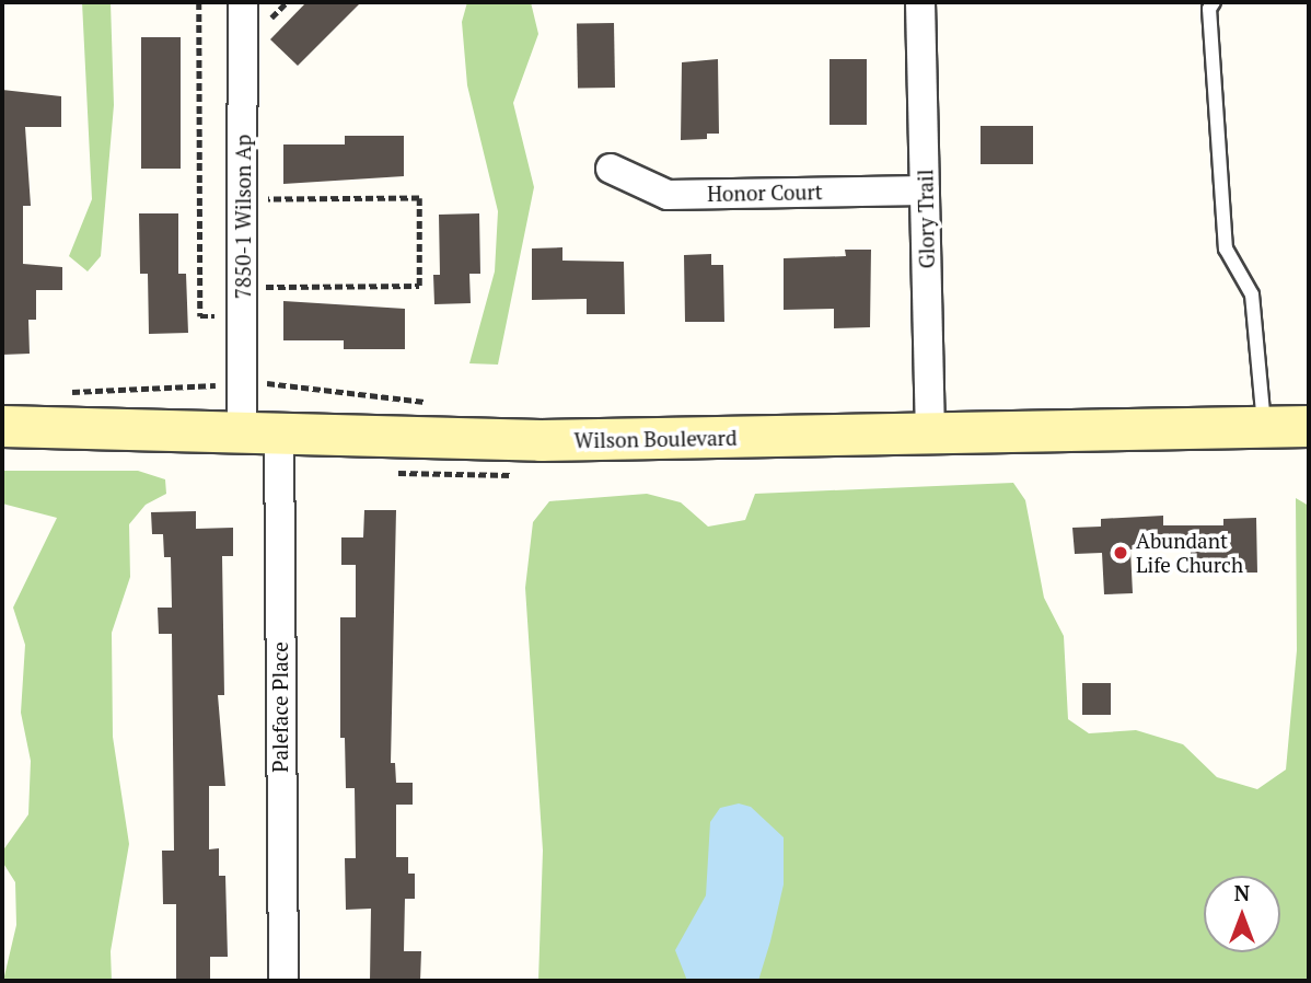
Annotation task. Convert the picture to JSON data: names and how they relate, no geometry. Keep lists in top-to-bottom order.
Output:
{
  "streets": {
    "main road": ["Wilson Boulevard"],
    "street": [
      "Honor Court",
      "7850-1 Wilson Ap",
      "Glory Trail",
      "Paleface Place"
    ]
  },
  "crossings": [
    ["Honor Court", "Glory Trail"],
    ["7850-1 Wilson Ap", "Wilson Boulevard"],
    ["7850-1 Wilson Ap", "Paleface Place"],
    ["Glory Trail", "Wilson Boulevard"],
    ["Wilson Boulevard", "Paleface Place"]
  ],
  "places": ["Abundant Life Church"],
  "north": "top"
}
